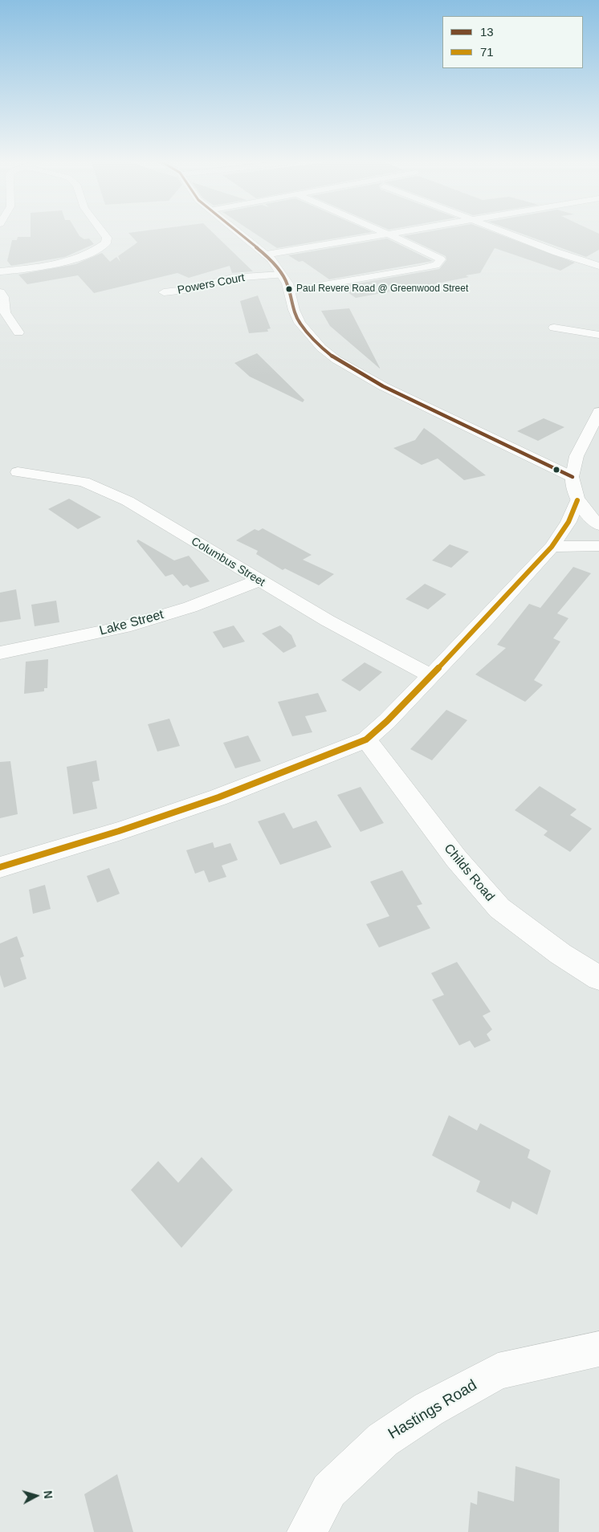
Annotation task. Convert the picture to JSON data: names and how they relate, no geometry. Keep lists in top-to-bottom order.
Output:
{
  "streets": {
    "street": [
      "Powers Court",
      "Columbus Street",
      "Lake Street",
      "Childs Road",
      "Hastings Road"
    ]
  },
  "crossings": [
    ["Columbus Street", "Lake Street"]
  ],
  "places": ["Paul Revere Road @ Greenwood Street"],
  "lines": ["transit line 13", "transit line 71"],
  "legend": ["13", "71"],
  "north": "right"
}
